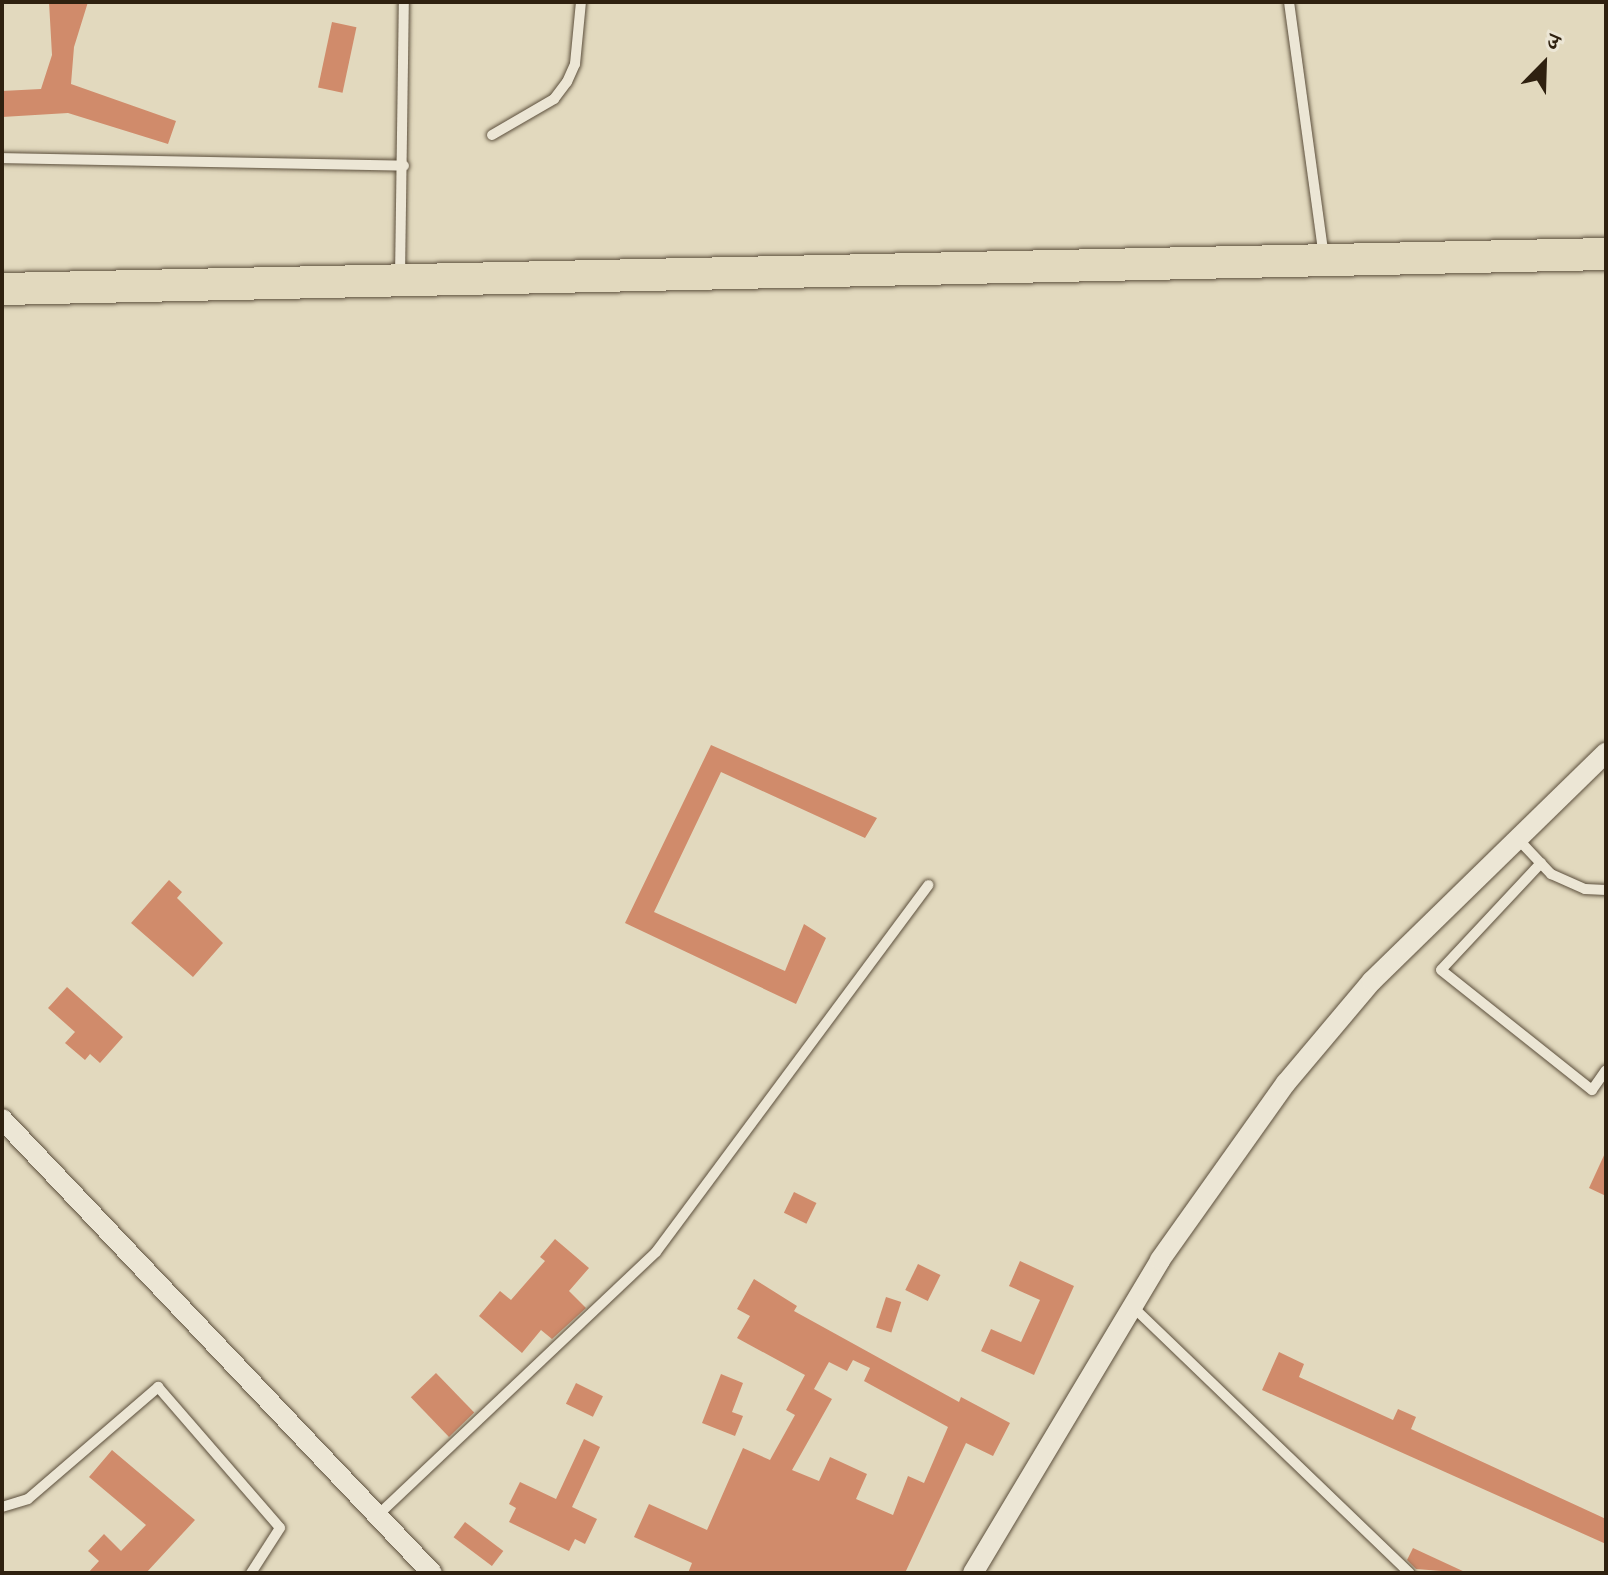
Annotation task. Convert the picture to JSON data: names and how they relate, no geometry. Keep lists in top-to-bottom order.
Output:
{
  "north": "top right"
}
